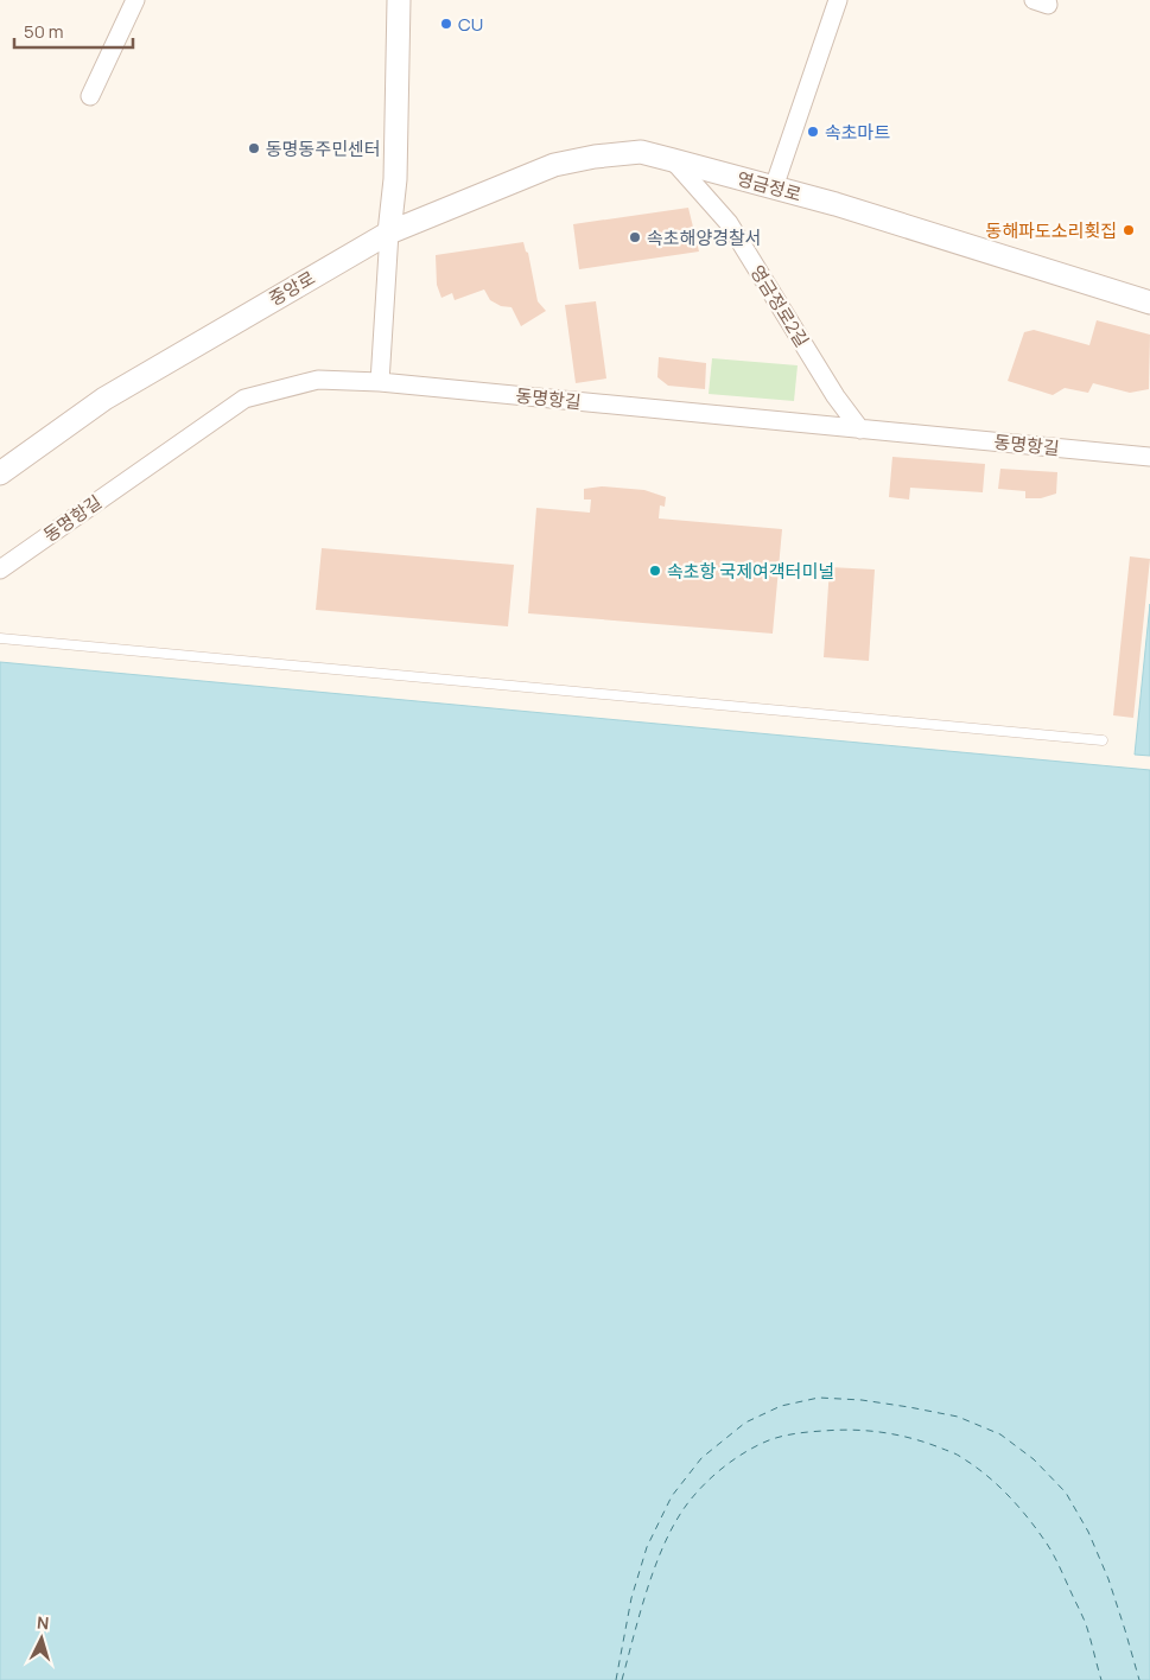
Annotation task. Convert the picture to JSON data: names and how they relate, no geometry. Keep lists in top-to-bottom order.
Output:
{
  "streets": {
    "street": [
      "영금정로",
      "중앙로",
      "영금정로2길",
      "동명항길"
    ]
  },
  "crossings": [
    ["영금정로", "중앙로"],
    ["영금정로", "영금정로2길"],
    ["영금정로2길", "동명항길"]
  ],
  "places": [
    "CU",
    "속초마트",
    "동명동주민센터",
    "동해파도소리횟집",
    "속초해양경찰서",
    "속초항 국제여객터미널"
  ],
  "scale_bar": "50 m",
  "north": "top"
}
